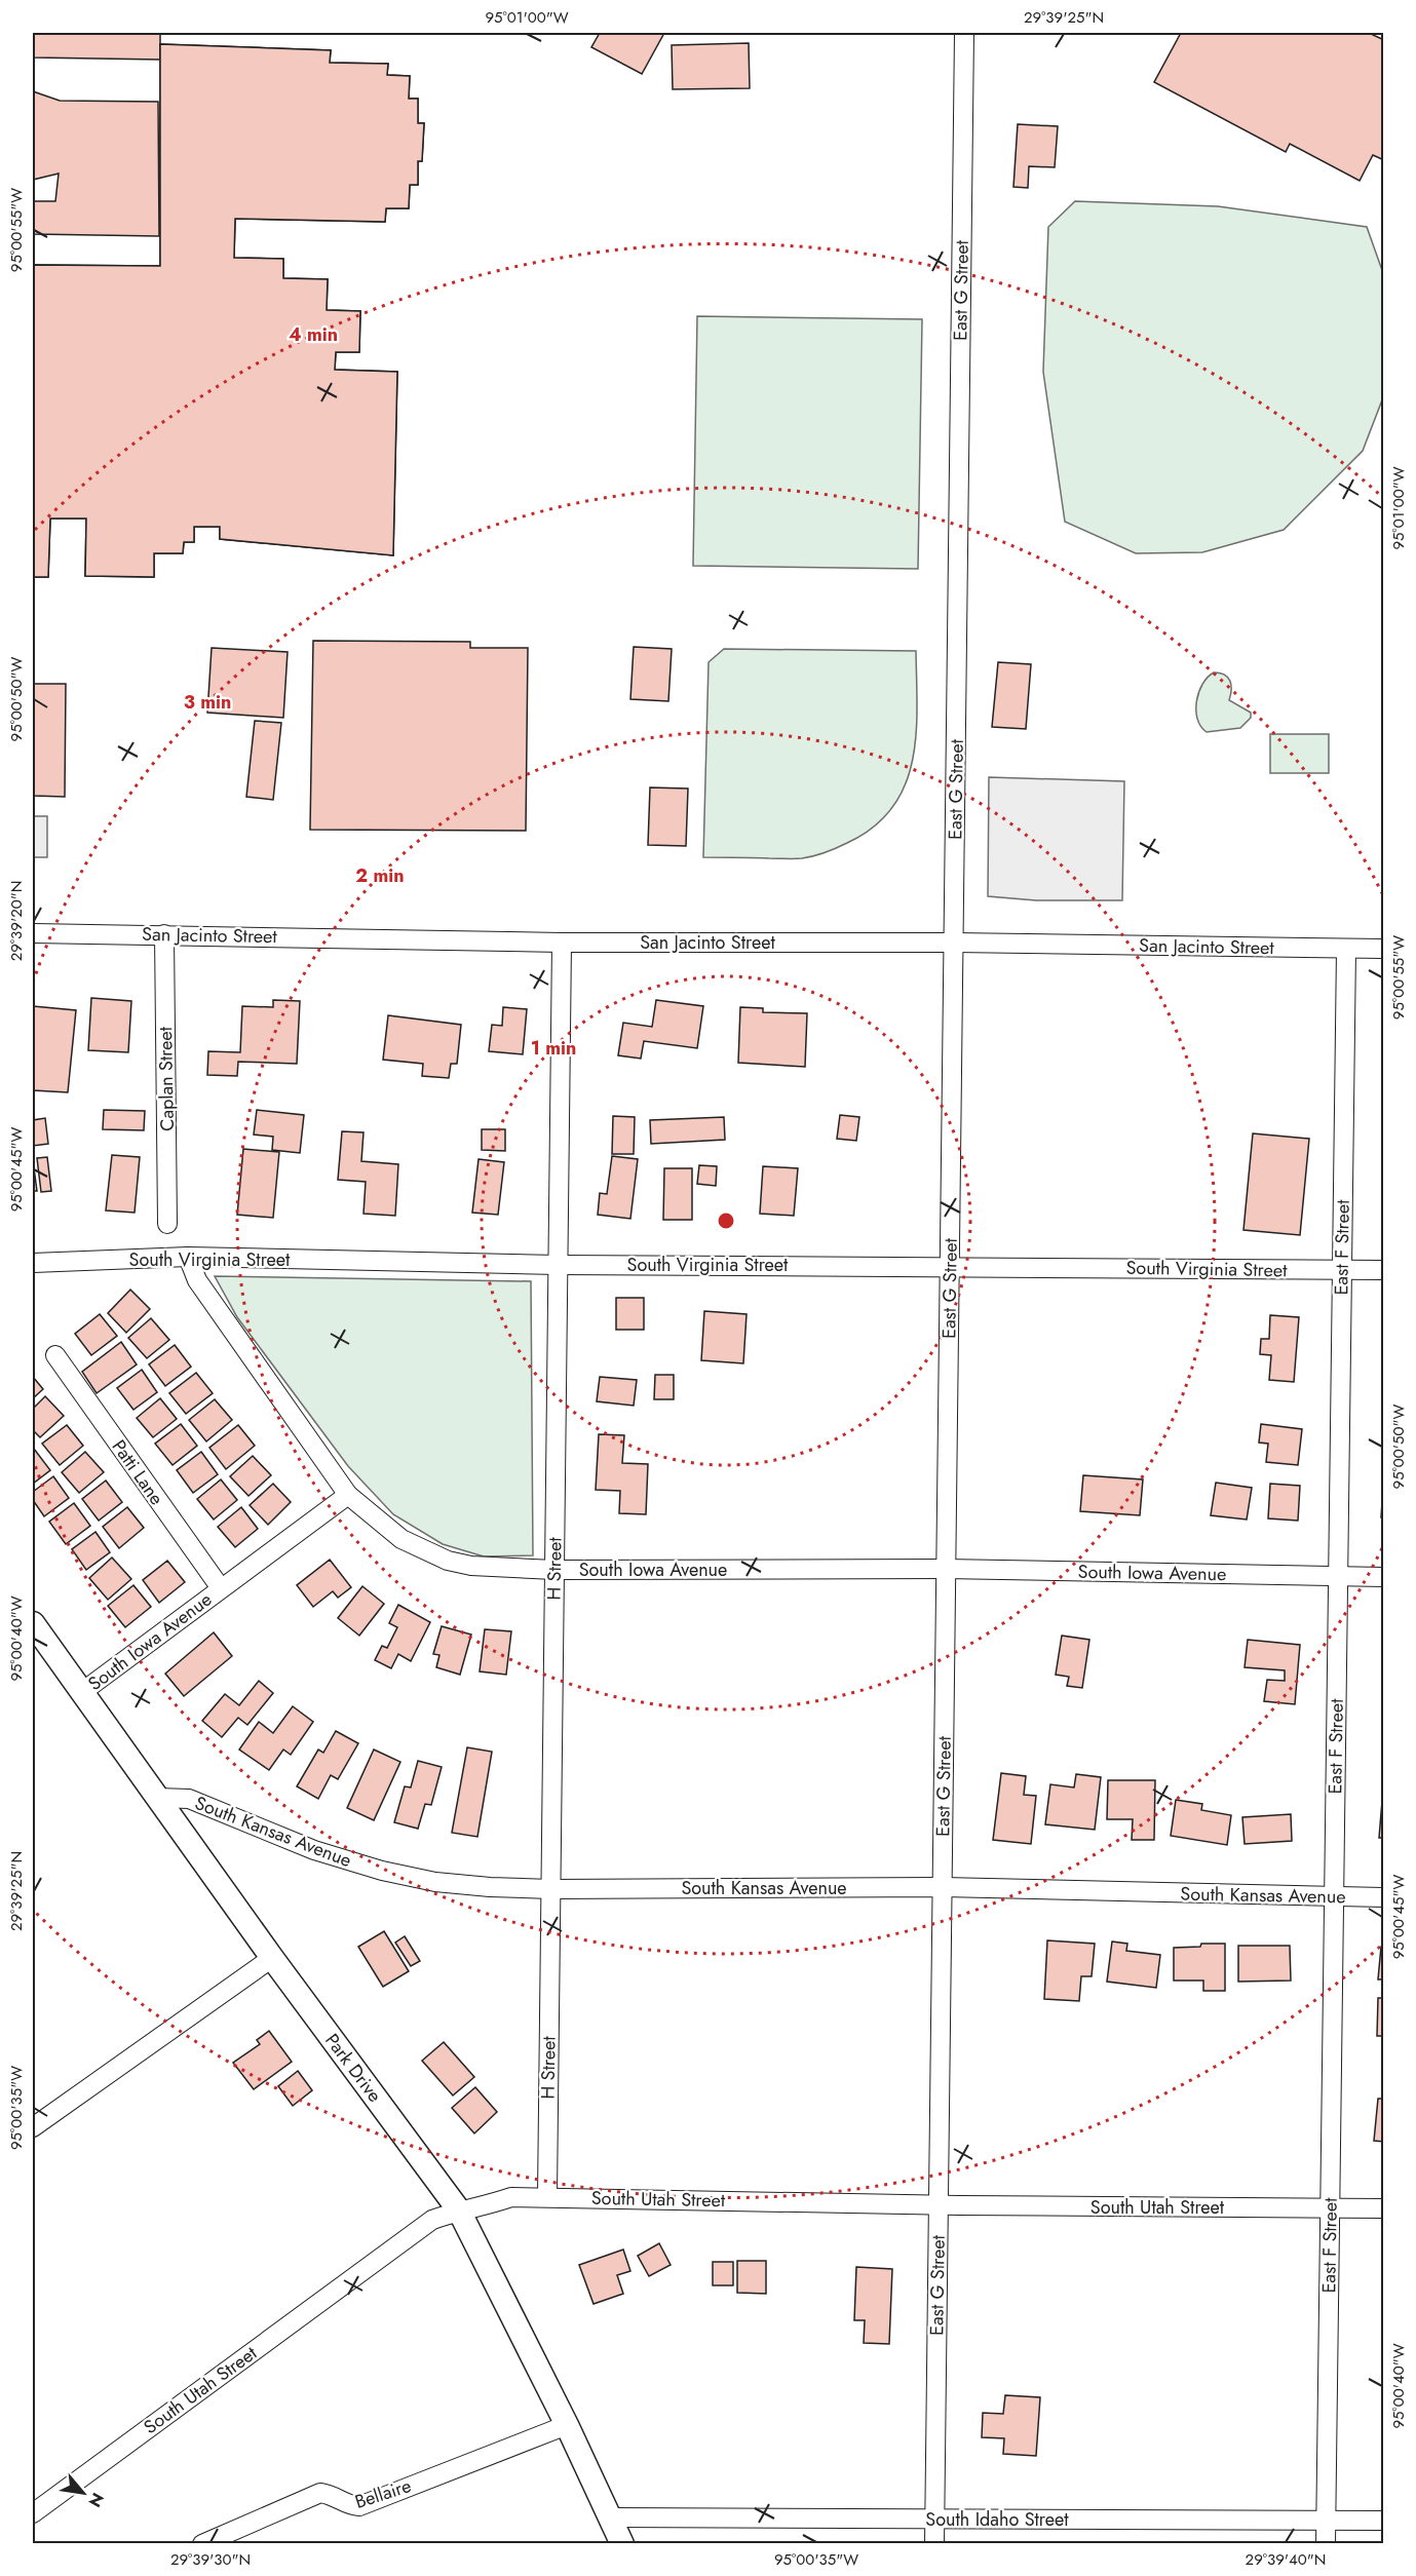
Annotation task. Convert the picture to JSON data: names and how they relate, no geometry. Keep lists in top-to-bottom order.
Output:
{
  "streets": {
    "street": [
      "East G Street",
      "San Jacinto Street",
      "Caplan Street",
      "East F Street",
      "South Virginia Street",
      "Patti Lane",
      "H Street",
      "South Iowa Avenue",
      "South Kansas Avenue",
      "Park Drive",
      "South Utah Street",
      "Bellaire",
      "South Idaho Street"
    ]
  },
  "crossings": [
    ["East G Street", "San Jacinto Street"],
    ["East G Street", "South Virginia Street"],
    ["East G Street", "South Iowa Avenue"],
    ["East G Street", "South Kansas Avenue"],
    ["East G Street", "South Utah Street"],
    ["East G Street", "South Idaho Street"],
    ["San Jacinto Street", "Caplan Street"],
    ["San Jacinto Street", "East F Street"],
    ["San Jacinto Street", "H Street"],
    ["East F Street", "South Virginia Street"],
    ["East F Street", "South Iowa Avenue"],
    ["East F Street", "South Kansas Avenue"],
    ["East F Street", "South Utah Street"],
    ["East F Street", "South Idaho Street"],
    ["South Virginia Street", "H Street"],
    ["Patti Lane", "South Iowa Avenue"],
    ["H Street", "South Iowa Avenue"],
    ["H Street", "South Kansas Avenue"],
    ["H Street", "South Utah Street"],
    ["South Iowa Avenue", "Park Drive"],
    ["South Kansas Avenue", "Park Drive"],
    ["Park Drive", "South Utah Street"],
    ["Park Drive", "Bellaire"],
    ["Park Drive", "South Idaho Street"]
  ],
  "north": "bottom right",
  "coordinates": [
    "95°01'00\"W",
    "29°39'25\"N",
    "95°00'55\"W",
    "95°00'50\"W",
    "29°39'20\"N",
    "95°00'45\"W",
    "95°00'40\"W",
    "95°00'35\"W",
    "29°39'30\"N",
    "29°39'40\"N"
  ],
  "rings": [
    "4 min",
    "3 min",
    "2 min",
    "1 min"
  ]
}
